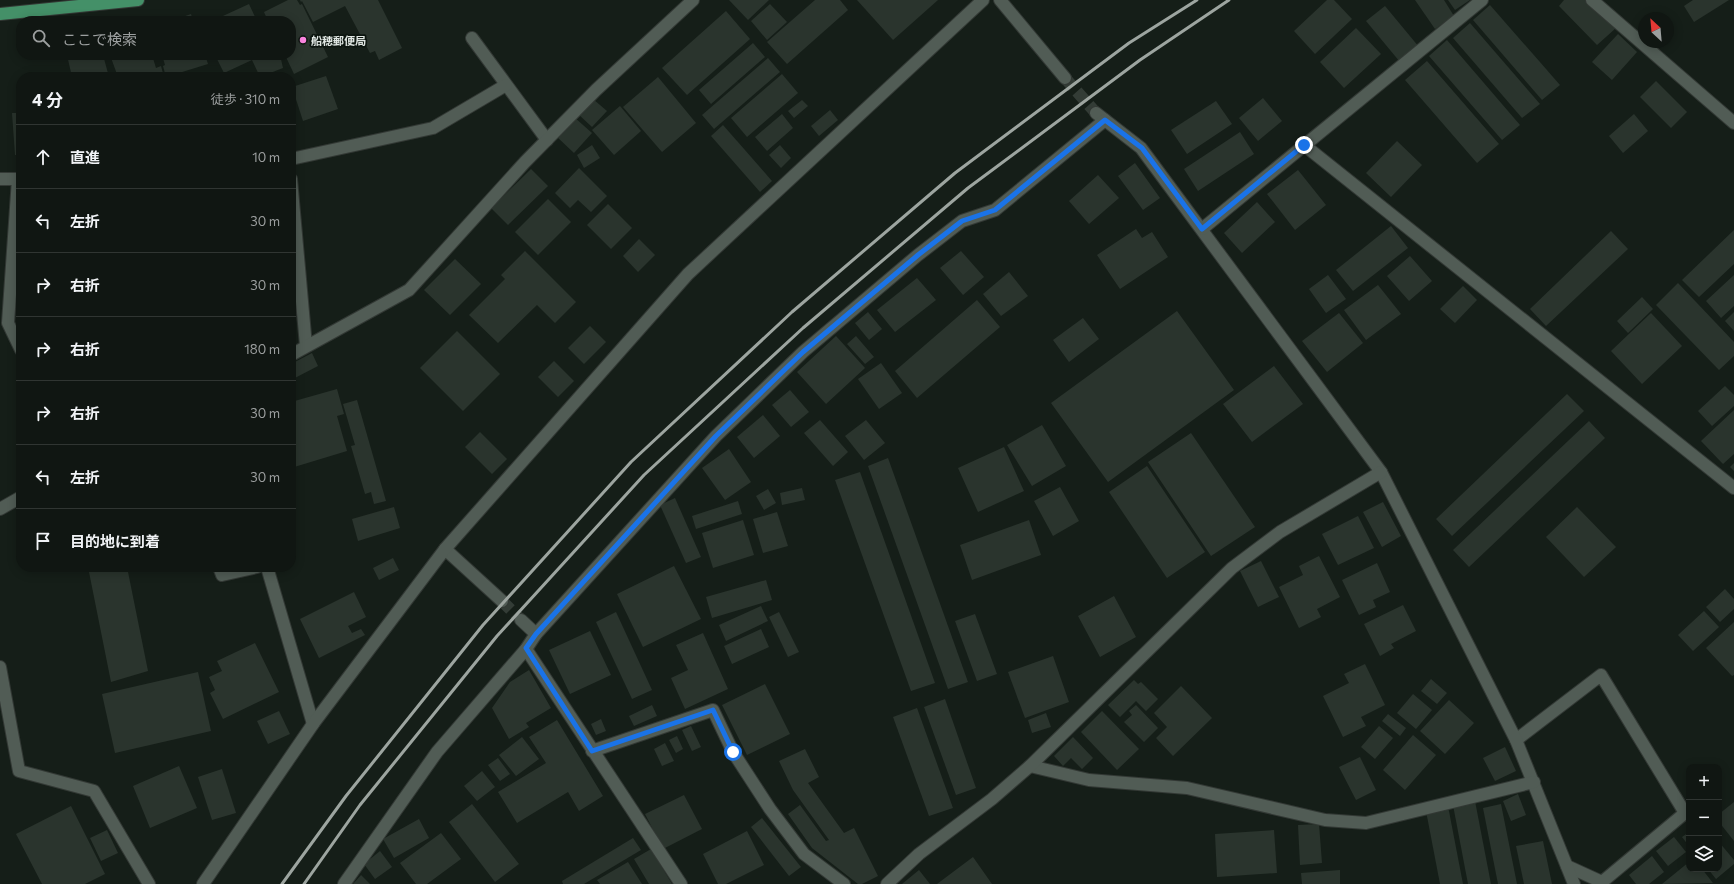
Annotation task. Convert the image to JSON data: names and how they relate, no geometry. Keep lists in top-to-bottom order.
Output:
{
  "places": ["船穂郵便局"],
  "north": "top left",
  "page": {
    "search": "ここで検索",
    "heading": ["4 分", "徒歩 · 310 m"],
    "list": [
      ["直進", "10 m"],
      ["左折", "30 m"],
      ["右折", "30 m"],
      ["右折", "180 m"],
      ["右折", "30 m"],
      ["左折", "30 m"],
      "目的地に到着"
    ],
    "map_buttons": ["+", "−"]
  }
}
